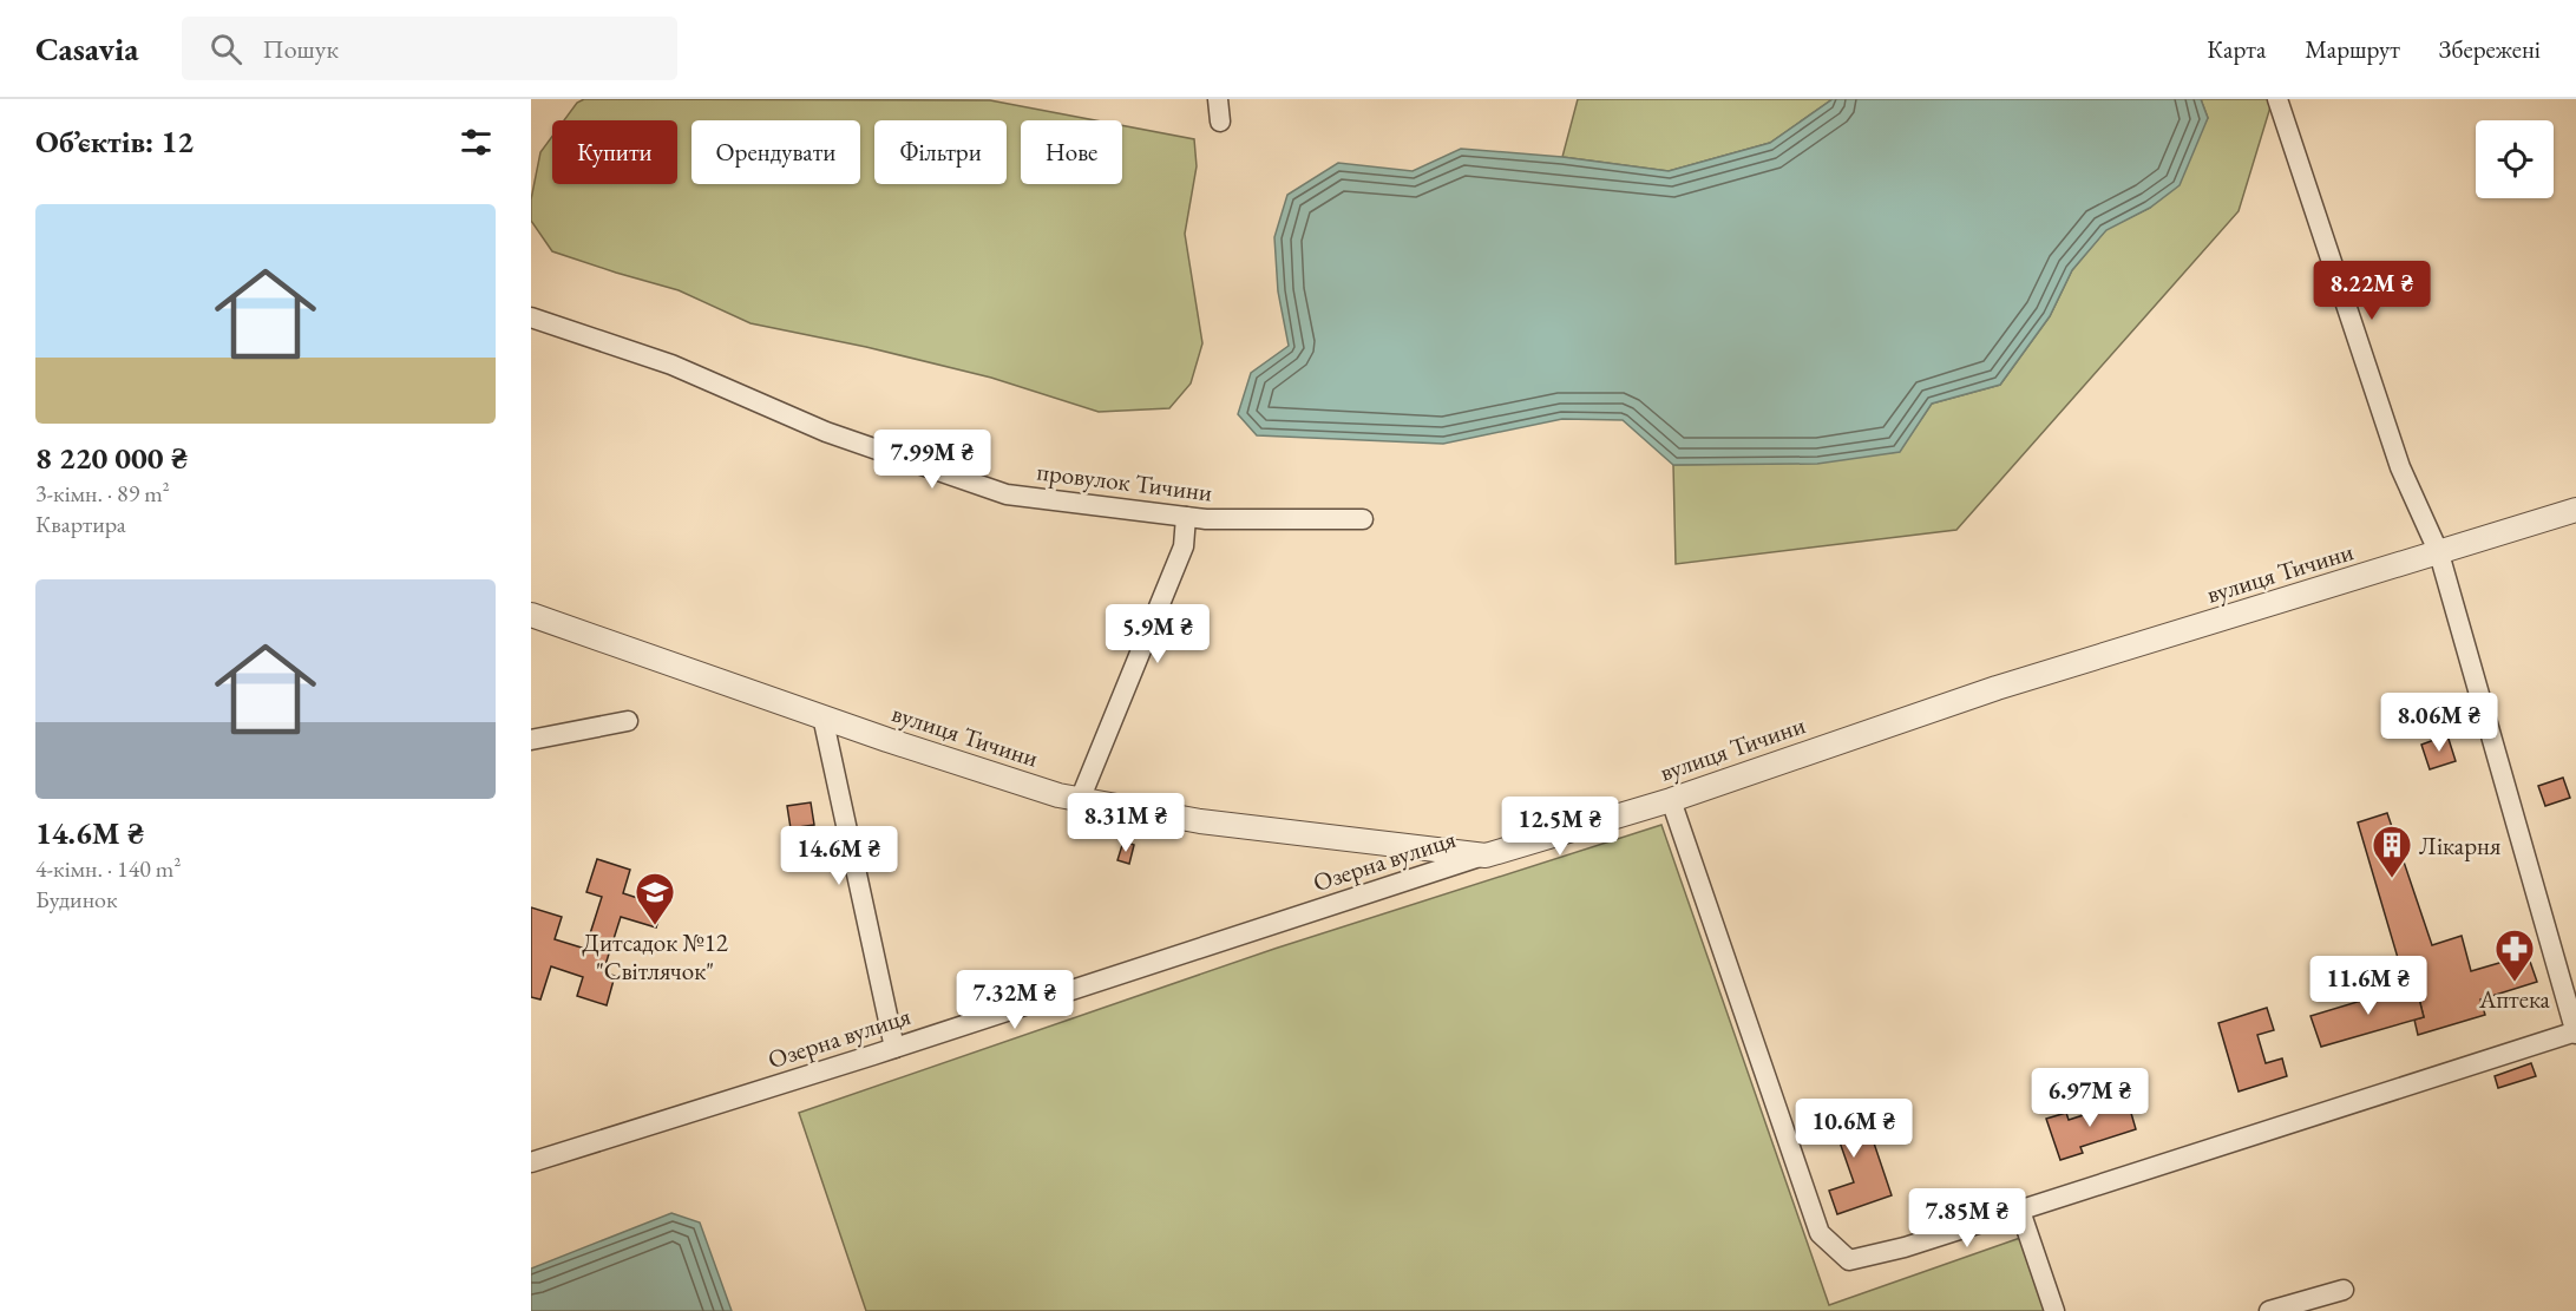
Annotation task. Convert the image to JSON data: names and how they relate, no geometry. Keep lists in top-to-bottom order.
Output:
{
  "streets": {
    "street": ["провулок Тичини", "вулиця Тичини", "Озерна вулиця"]
  },
  "crossings": [
    ["вулиця Тичини", "Озерна вулиця"]
  ],
  "places": {
    "building": ["Лікарня"],
    "school or university": ["Дитсадок №12 \"Світлячок\""],
    "pharmacy": ["Аптека"]
  },
  "page": {
    "header": "Casavia",
    "search": "Пошук",
    "nav": ["Карта", "Маршрут", "Збережені"],
    "heading": "Об’єктів: 12",
    "chip": [
      "Купити",
      "Орендувати",
      "Фільтри",
      "Нове"
    ],
    "list": [
      {
        "name": "8 220 000 ₴",
        "note": "3-кімн. · 89 m² · Квартира"
      },
      {
        "name": "14.6M ₴",
        "note": "4-кімн. · 140 m² · Будинок"
      }
    ],
    "price": [
      "8.22M ₴",
      "7.99M ₴",
      "5.9M ₴",
      "8.06M ₴",
      "8.31M ₴",
      "12.5M ₴",
      "14.6M ₴",
      "11.6M ₴",
      "7.32M ₴",
      "6.97M ₴",
      "10.6M ₴",
      "7.85M ₴"
    ]
  }
}
